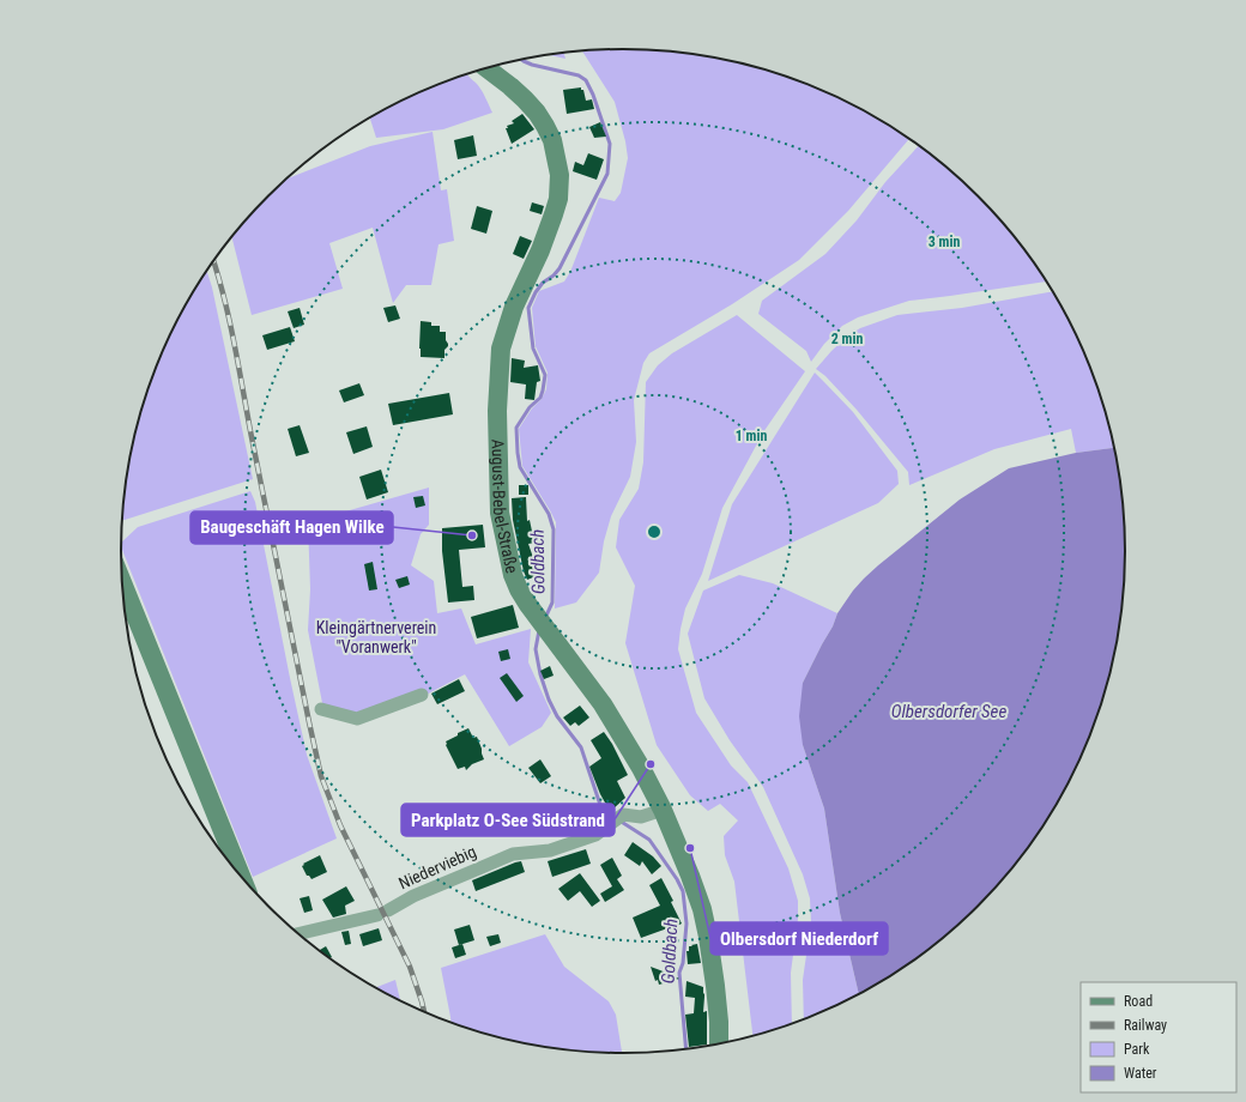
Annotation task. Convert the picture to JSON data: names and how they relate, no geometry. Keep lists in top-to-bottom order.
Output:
{
  "streets": {
    "street": ["August-Bebel-Straße", "Niederviebig"]
  },
  "crossings": [
    ["August-Bebel-Straße", "Niederviebig"]
  ],
  "water": ["Goldbach", "Olbersdorfer See"],
  "parks": ["Kleingärtnerverein \"Voranwerk\""],
  "places": ["Baugeschäft Hagen Wilke", "Parkplatz O-See Südstrand", "Olbersdorf Niederdorf"],
  "legend": [
    "Road",
    "Railway",
    "Park",
    "Water"
  ],
  "rings": ["3 min", "2 min", "1 min"]
}
